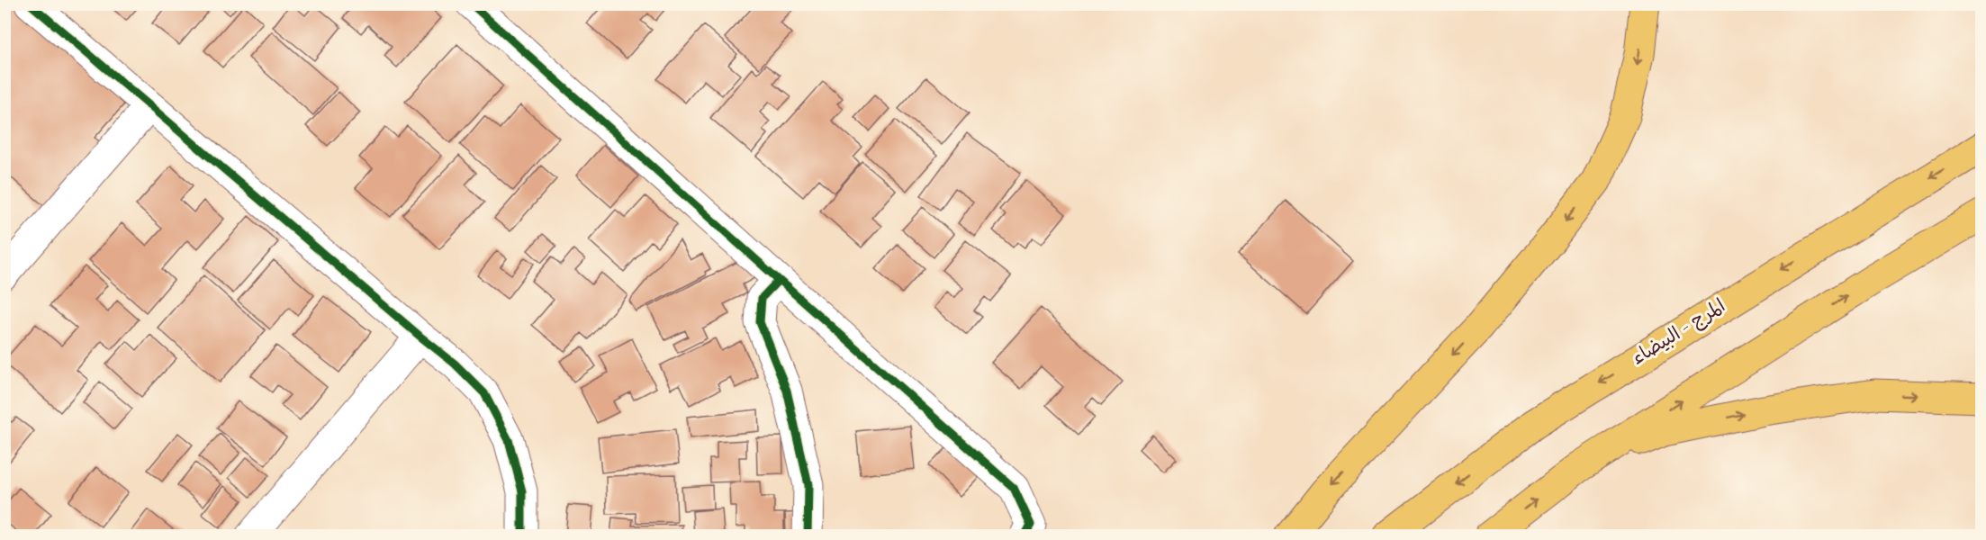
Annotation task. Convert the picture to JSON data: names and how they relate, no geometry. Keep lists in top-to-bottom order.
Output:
{
  "streets": {
    "highway": ["المرج - البيضاء"]
  }
}
